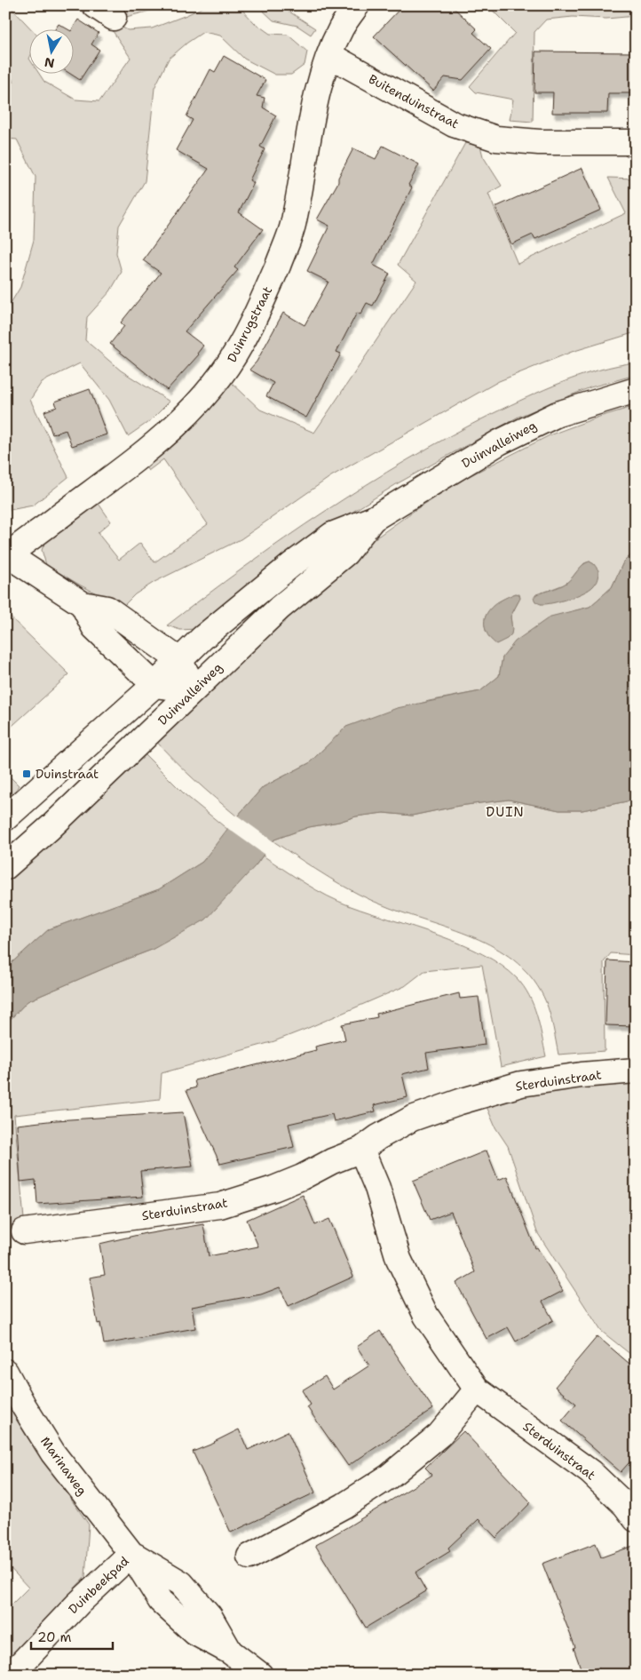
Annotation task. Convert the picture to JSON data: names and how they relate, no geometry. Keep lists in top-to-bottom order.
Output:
{
  "streets": {
    "street": [
      "Buitenduinstraat",
      "Duinrugstraat",
      "Duinvalleiweg",
      "Sterduinstraat",
      "Marinaweg",
      "Duinbeekpad"
    ]
  },
  "crossings": [
    ["Buitenduinstraat", "Duinrugstraat"],
    ["Marinaweg", "Duinbeekpad"]
  ],
  "districts": ["DUIN"],
  "places": {
    "transit": ["Duinstraat"]
  },
  "scale_bar": "20 m",
  "north": "bottom"
}
